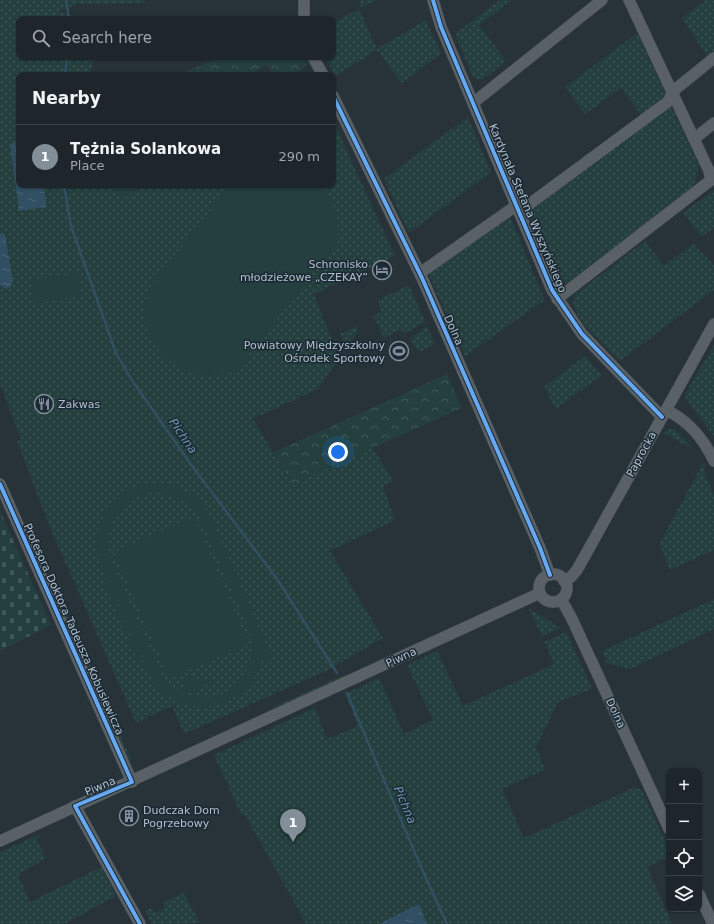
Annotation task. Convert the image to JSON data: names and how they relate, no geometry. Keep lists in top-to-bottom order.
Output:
{
  "streets": {
    "street": [
      "Kardynała Stefana Wyszyńskiego",
      "Dolna",
      "Paprocka",
      "Profesora Doktora Tadeusza Kobusiewicza",
      "Piwna"
    ]
  },
  "crossings": [
    ["Kardynała Stefana Wyszyńskiego", "Paprocka"],
    ["Dolna", "Paprocka"],
    ["Dolna", "Piwna"],
    ["Paprocka", "Piwna"],
    ["Profesora Doktora Tadeusza Kobusiewicza", "Piwna"]
  ],
  "water": ["Pichna"],
  "places": {
    "hotel": ["Schronisko młodzieżowe „CZEKAY”"],
    "sports": ["Powiatowy Międzyszkolny Ośrodek Sportowy"],
    "restaurant": ["Zakwas"],
    "building": ["Dudczak Dom Pogrzebowy"]
  },
  "page": {
    "search": "Search here",
    "heading": "Nearby",
    "list": [
      {
        "mark": "1",
        "name": "Tężnia Solankowa",
        "note": "Place",
        "value": "290 m"
      }
    ],
    "map_buttons": ["+", "−"],
    "pins": "1"
  }
}
